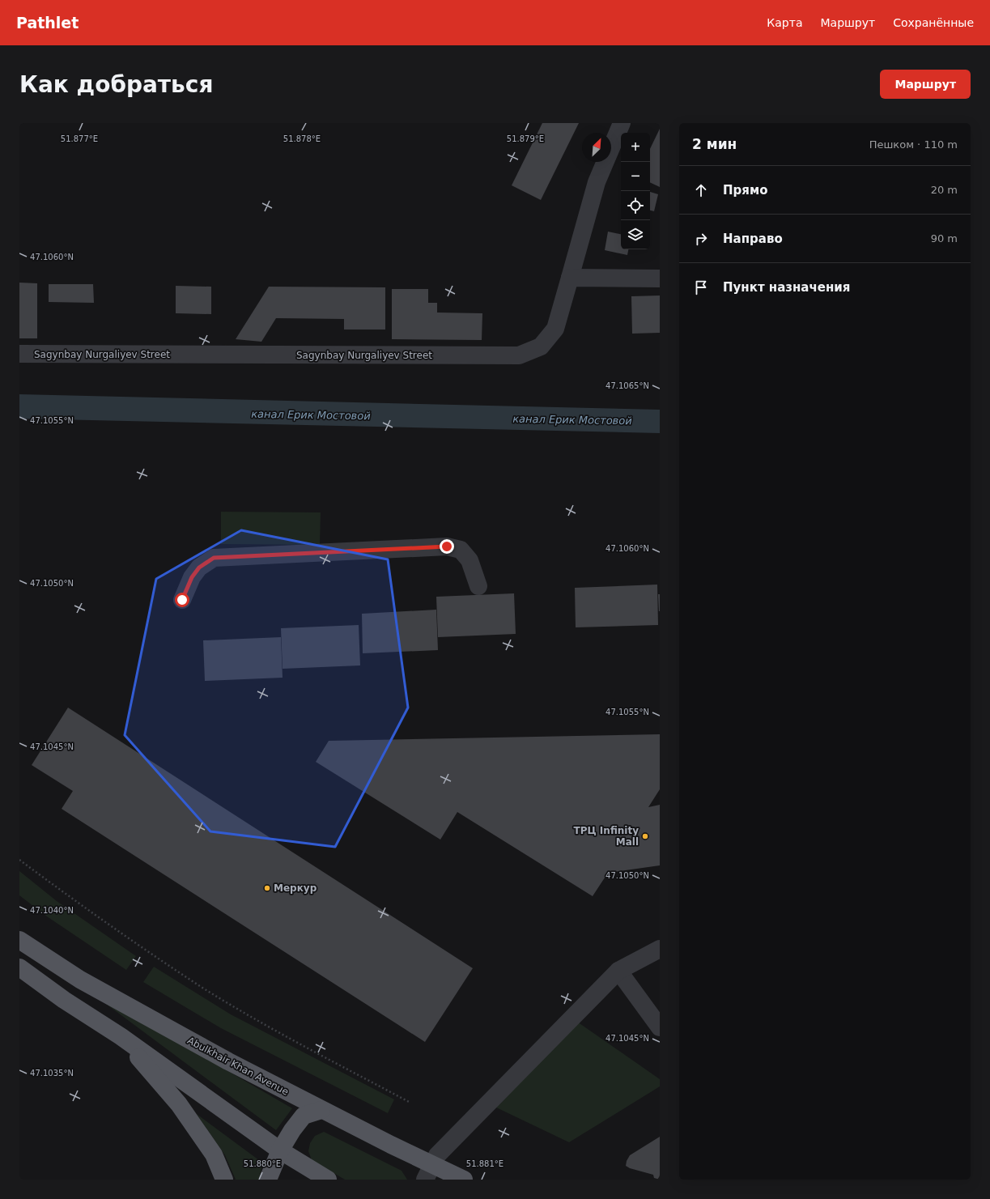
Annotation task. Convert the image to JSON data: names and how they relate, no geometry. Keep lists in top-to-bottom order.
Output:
{
  "streets": {
    "main road": ["Abulkhair Khan Avenue"],
    "street": ["Sagynbay Nurgaliyev Street"]
  },
  "water": ["канал Ерик Мостовой"],
  "places": ["ТРЦ Infinity Mall", "Меркур"],
  "north": "top right",
  "page": {
    "header": "Pathlet",
    "nav": ["Карта", "Маршрут", "Сохранённые"],
    "buttons": "Маршрут",
    "title": "Как добраться",
    "heading": ["2 мин", "Пешком · 110 m"],
    "map_buttons": ["+", "−"],
    "list": [
      ["Прямо", "20 m"],
      ["Направо", "90 m"],
      "Пункт назначения"
    ]
  },
  "coordinates": [
    "51.877°E",
    "51.878°E",
    "51.879°E",
    "47.1060°N",
    "47.1065°N",
    "47.1055°N",
    "47.1050°N",
    "47.1045°N",
    "47.1040°N",
    "47.1035°N",
    "51.880°E",
    "51.881°E"
  ]
}
